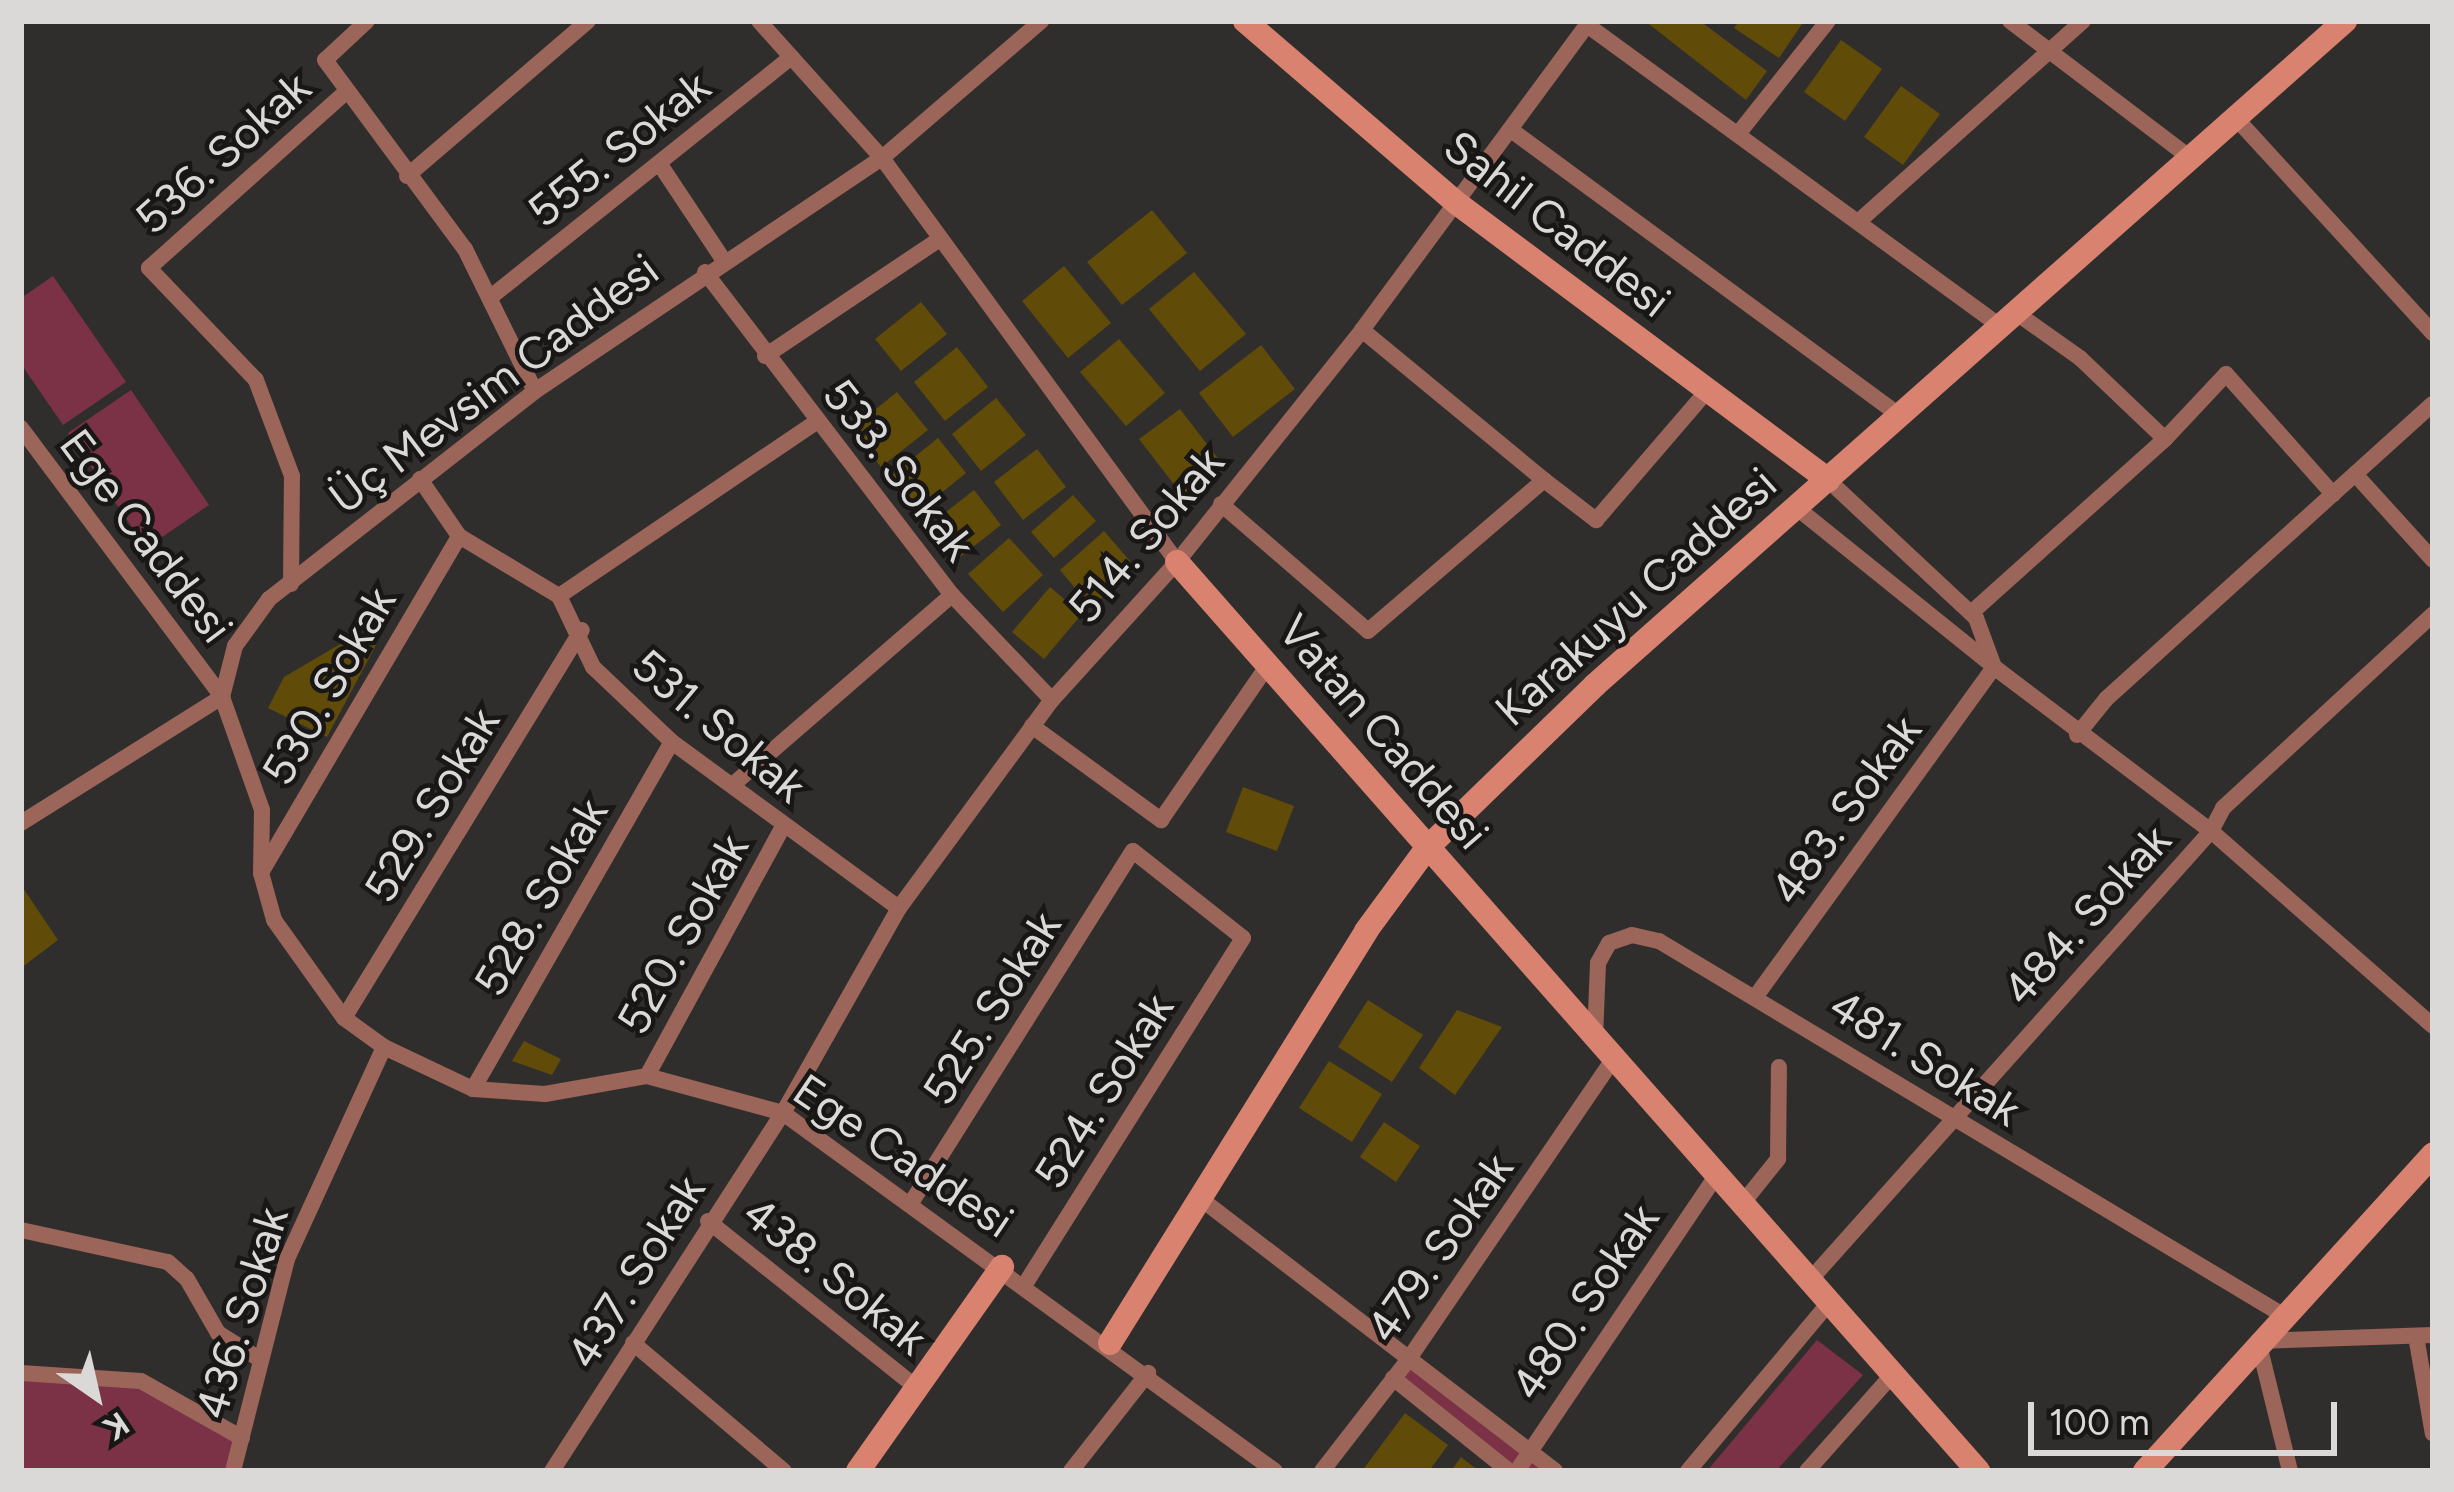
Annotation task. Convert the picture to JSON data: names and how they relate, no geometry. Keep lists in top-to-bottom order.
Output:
{
  "streets": {
    "street": [
      "555. Sokak",
      "536. Sokak",
      "Sahil Caddesi",
      "Üç Mevsim Caddesi",
      "533. Sokak",
      "514. Sokak",
      "Ege Caddesi",
      "Karakuyu Caddesi",
      "530. Sokak",
      "531. Sokak",
      "Vatan Caddesi",
      "529. Sokak",
      "483. Sokak",
      "528. Sokak",
      "484. Sokak",
      "520. Sokak",
      "525. Sokak",
      "481. Sokak",
      "524. Sokak",
      "479. Sokak",
      "437. Sokak",
      "438. Sokak",
      "480. Sokak",
      "436. Sokak"
    ]
  },
  "crossings": [
    ["555. Sokak", "Vatan Caddesi"],
    ["536. Sokak", "Üç Mevsim Caddesi"],
    ["Sahil Caddesi", "514. Sokak"],
    ["Sahil Caddesi", "Karakuyu Caddesi"],
    ["Üç Mevsim Caddesi", "533. Sokak"],
    ["Üç Mevsim Caddesi", "Ege Caddesi"],
    ["Üç Mevsim Caddesi", "531. Sokak"],
    ["Üç Mevsim Caddesi", "Vatan Caddesi"],
    ["533. Sokak", "514. Sokak"],
    ["514. Sokak", "Ege Caddesi"],
    ["514. Sokak", "531. Sokak"],
    ["514. Sokak", "Vatan Caddesi"],
    ["514. Sokak", "437. Sokak"],
    ["Ege Caddesi", "Karakuyu Caddesi"],
    ["Ege Caddesi", "530. Sokak"],
    ["Ege Caddesi", "529. Sokak"],
    ["Ege Caddesi", "528. Sokak"],
    ["Ege Caddesi", "520. Sokak"],
    ["Ege Caddesi", "525. Sokak"],
    ["Ege Caddesi", "524. Sokak"],
    ["Ege Caddesi", "437. Sokak"],
    ["Ege Caddesi", "436. Sokak"],
    ["Karakuyu Caddesi", "Vatan Caddesi"],
    ["530. Sokak", "531. Sokak"],
    ["531. Sokak", "529. Sokak"],
    ["531. Sokak", "528. Sokak"],
    ["531. Sokak", "520. Sokak"],
    ["Vatan Caddesi", "484. Sokak"],
    ["Vatan Caddesi", "481. Sokak"],
    ["Vatan Caddesi", "479. Sokak"],
    ["Vatan Caddesi", "480. Sokak"],
    ["483. Sokak", "481. Sokak"],
    ["484. Sokak", "481. Sokak"],
    ["525. Sokak", "524. Sokak"],
    ["481. Sokak", "479. Sokak"],
    ["437. Sokak", "438. Sokak"]
  ],
  "scale_bar": "100 m",
  "north": "bottom right"
}
